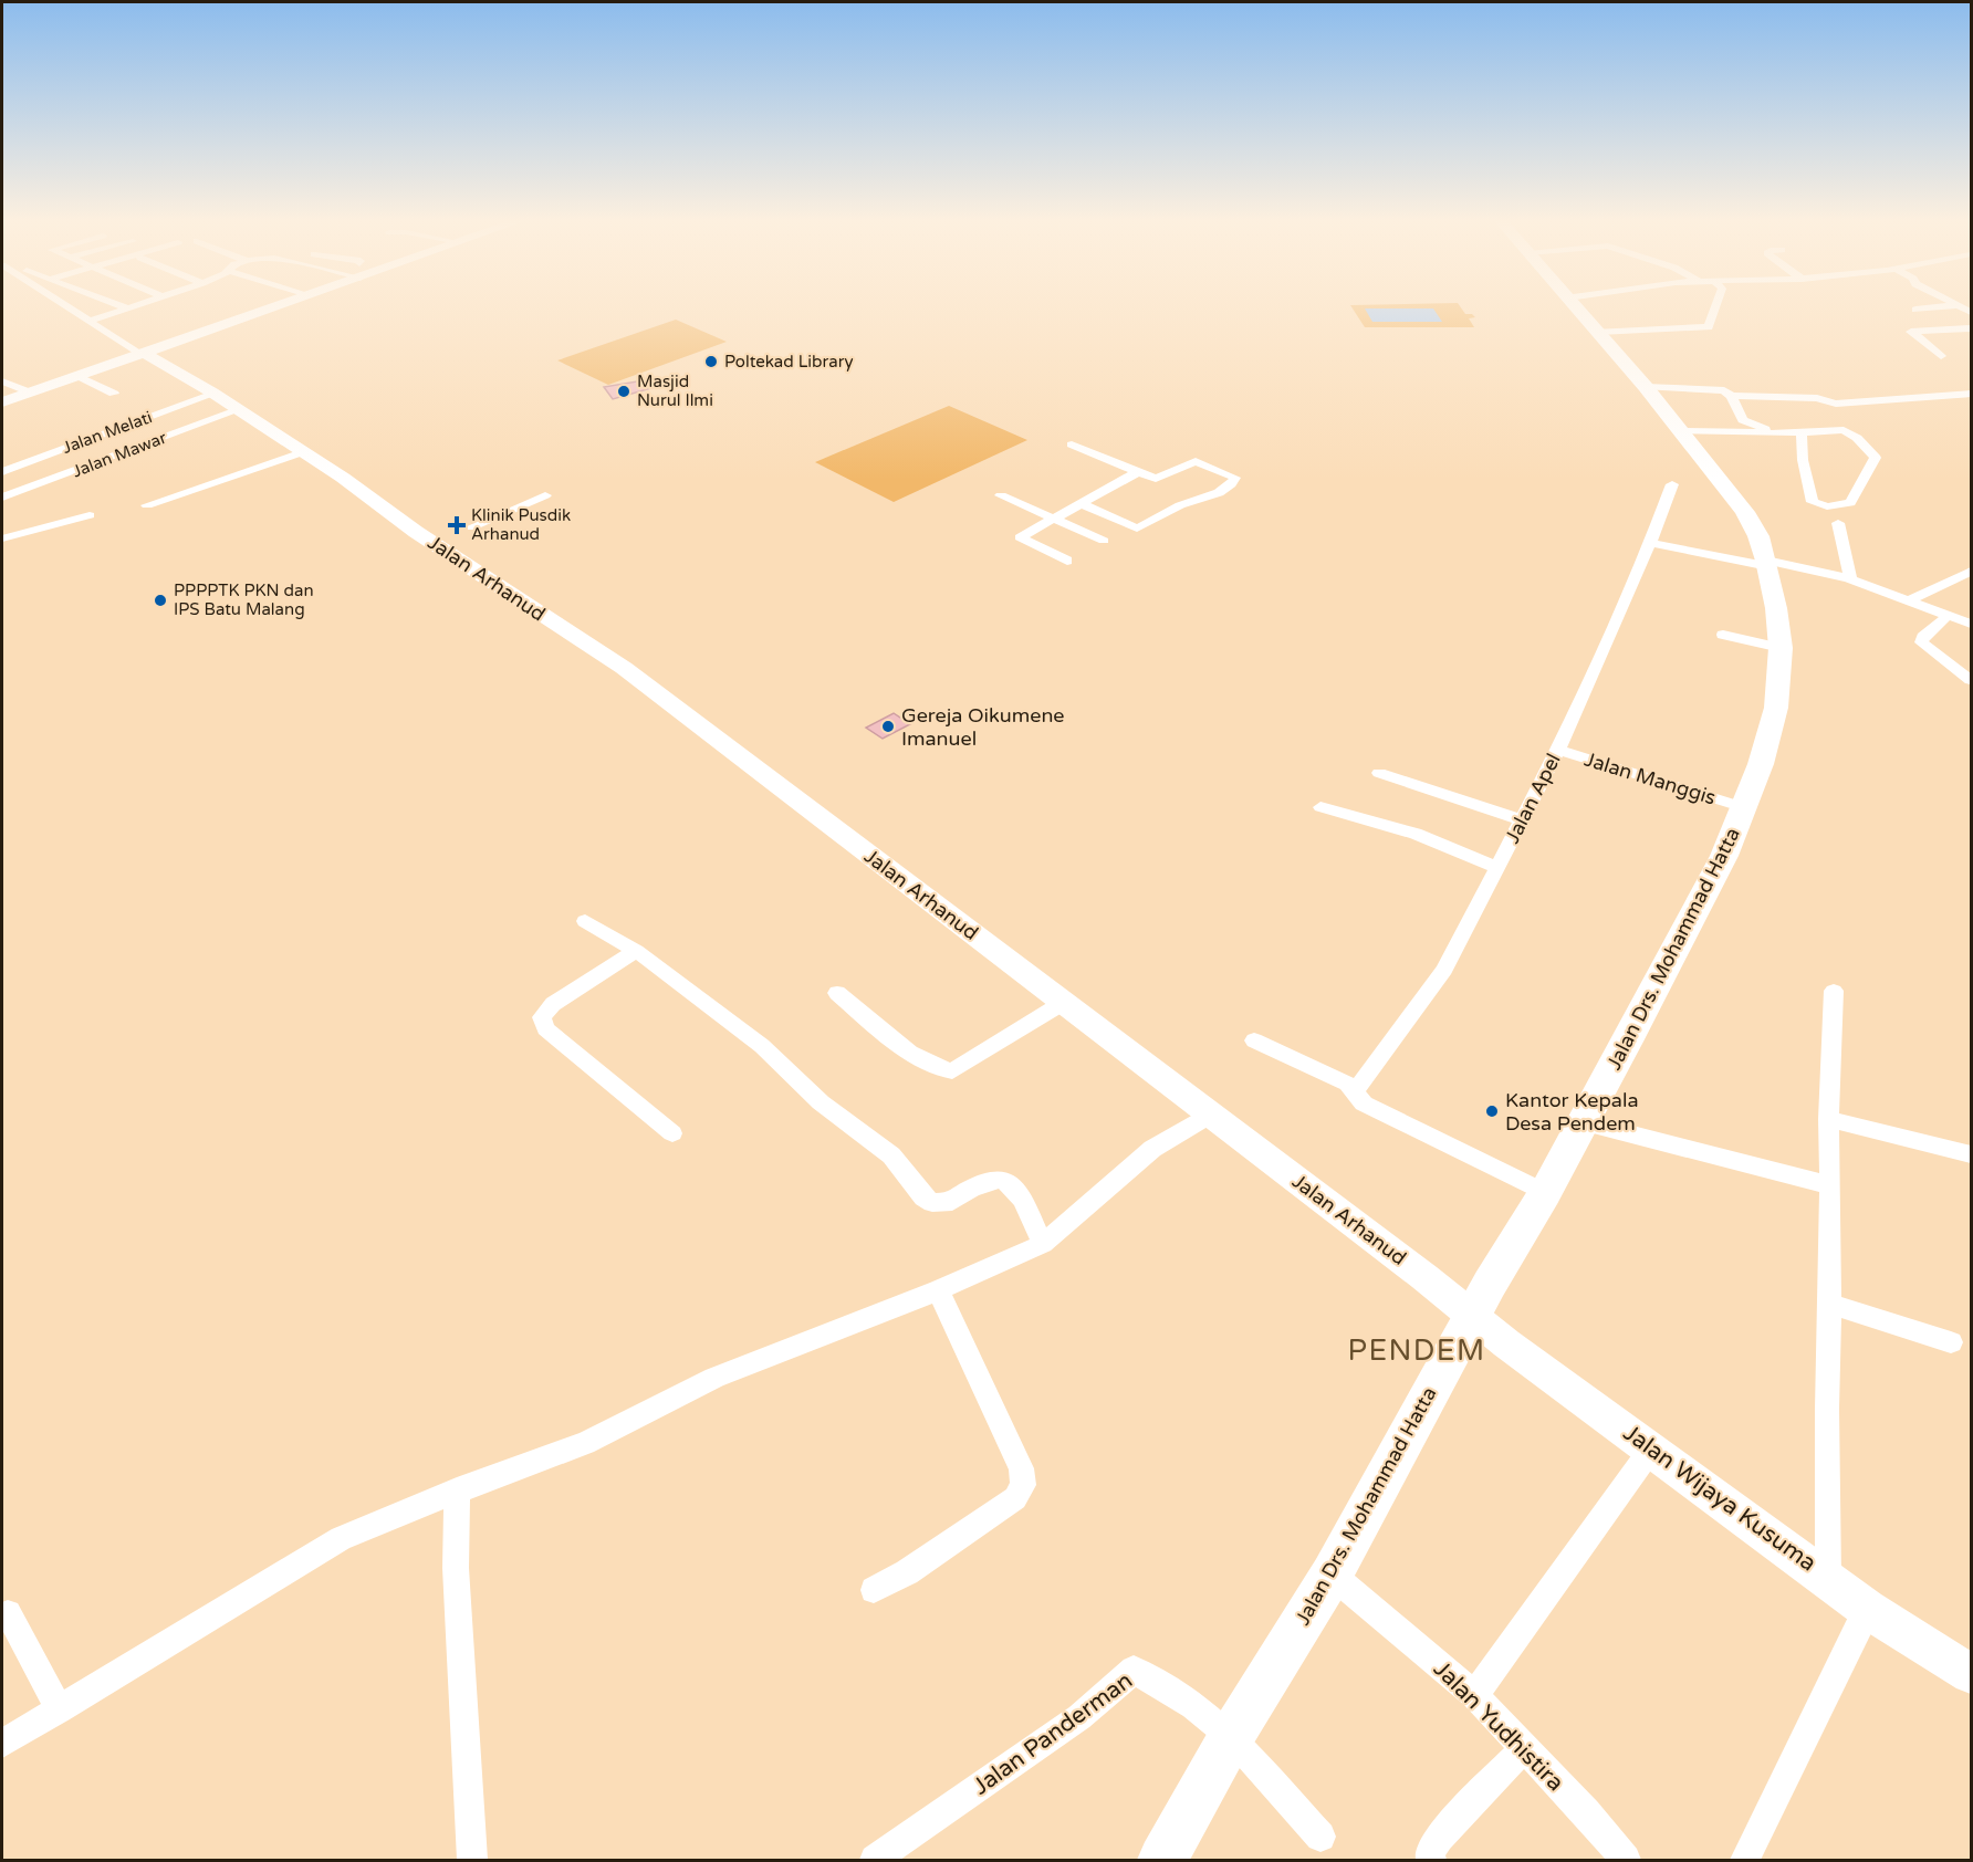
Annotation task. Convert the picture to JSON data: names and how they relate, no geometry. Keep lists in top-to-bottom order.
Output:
{
  "streets": {
    "main road": ["Jalan Drs. Mohammad Hatta"],
    "street": [
      "Jalan Melati",
      "Jalan Mawar",
      "Jalan Arhanud",
      "Jalan Manggis",
      "Jalan Apel",
      "Jalan Wijaya Kusuma",
      "Jalan Yudhistira",
      "Jalan Panderman"
    ]
  },
  "crossings": [
    ["Jalan Melati", "Jalan Arhanud"],
    ["Jalan Mawar", "Jalan Arhanud"],
    ["Jalan Arhanud", "Jalan Drs. Mohammad Hatta"],
    ["Jalan Arhanud", "Jalan Wijaya Kusuma"],
    ["Jalan Manggis", "Jalan Apel"],
    ["Jalan Manggis", "Jalan Drs. Mohammad Hatta"],
    ["Jalan Drs. Mohammad Hatta", "Jalan Wijaya Kusuma"],
    ["Jalan Drs. Mohammad Hatta", "Jalan Yudhistira"],
    ["Jalan Drs. Mohammad Hatta", "Jalan Panderman"]
  ],
  "districts": ["PENDEM"],
  "places": {
    "other": [
      "Poltekad Library",
      "Masjid Nurul Ilmi",
      "PPPPTK PKN dan IPS Batu Malang",
      "Gereja Oikumene Imanuel",
      "Kantor Kepala Desa Pendem"
    ],
    "health": ["Klinik Pusdik Arhanud"]
  }
}
